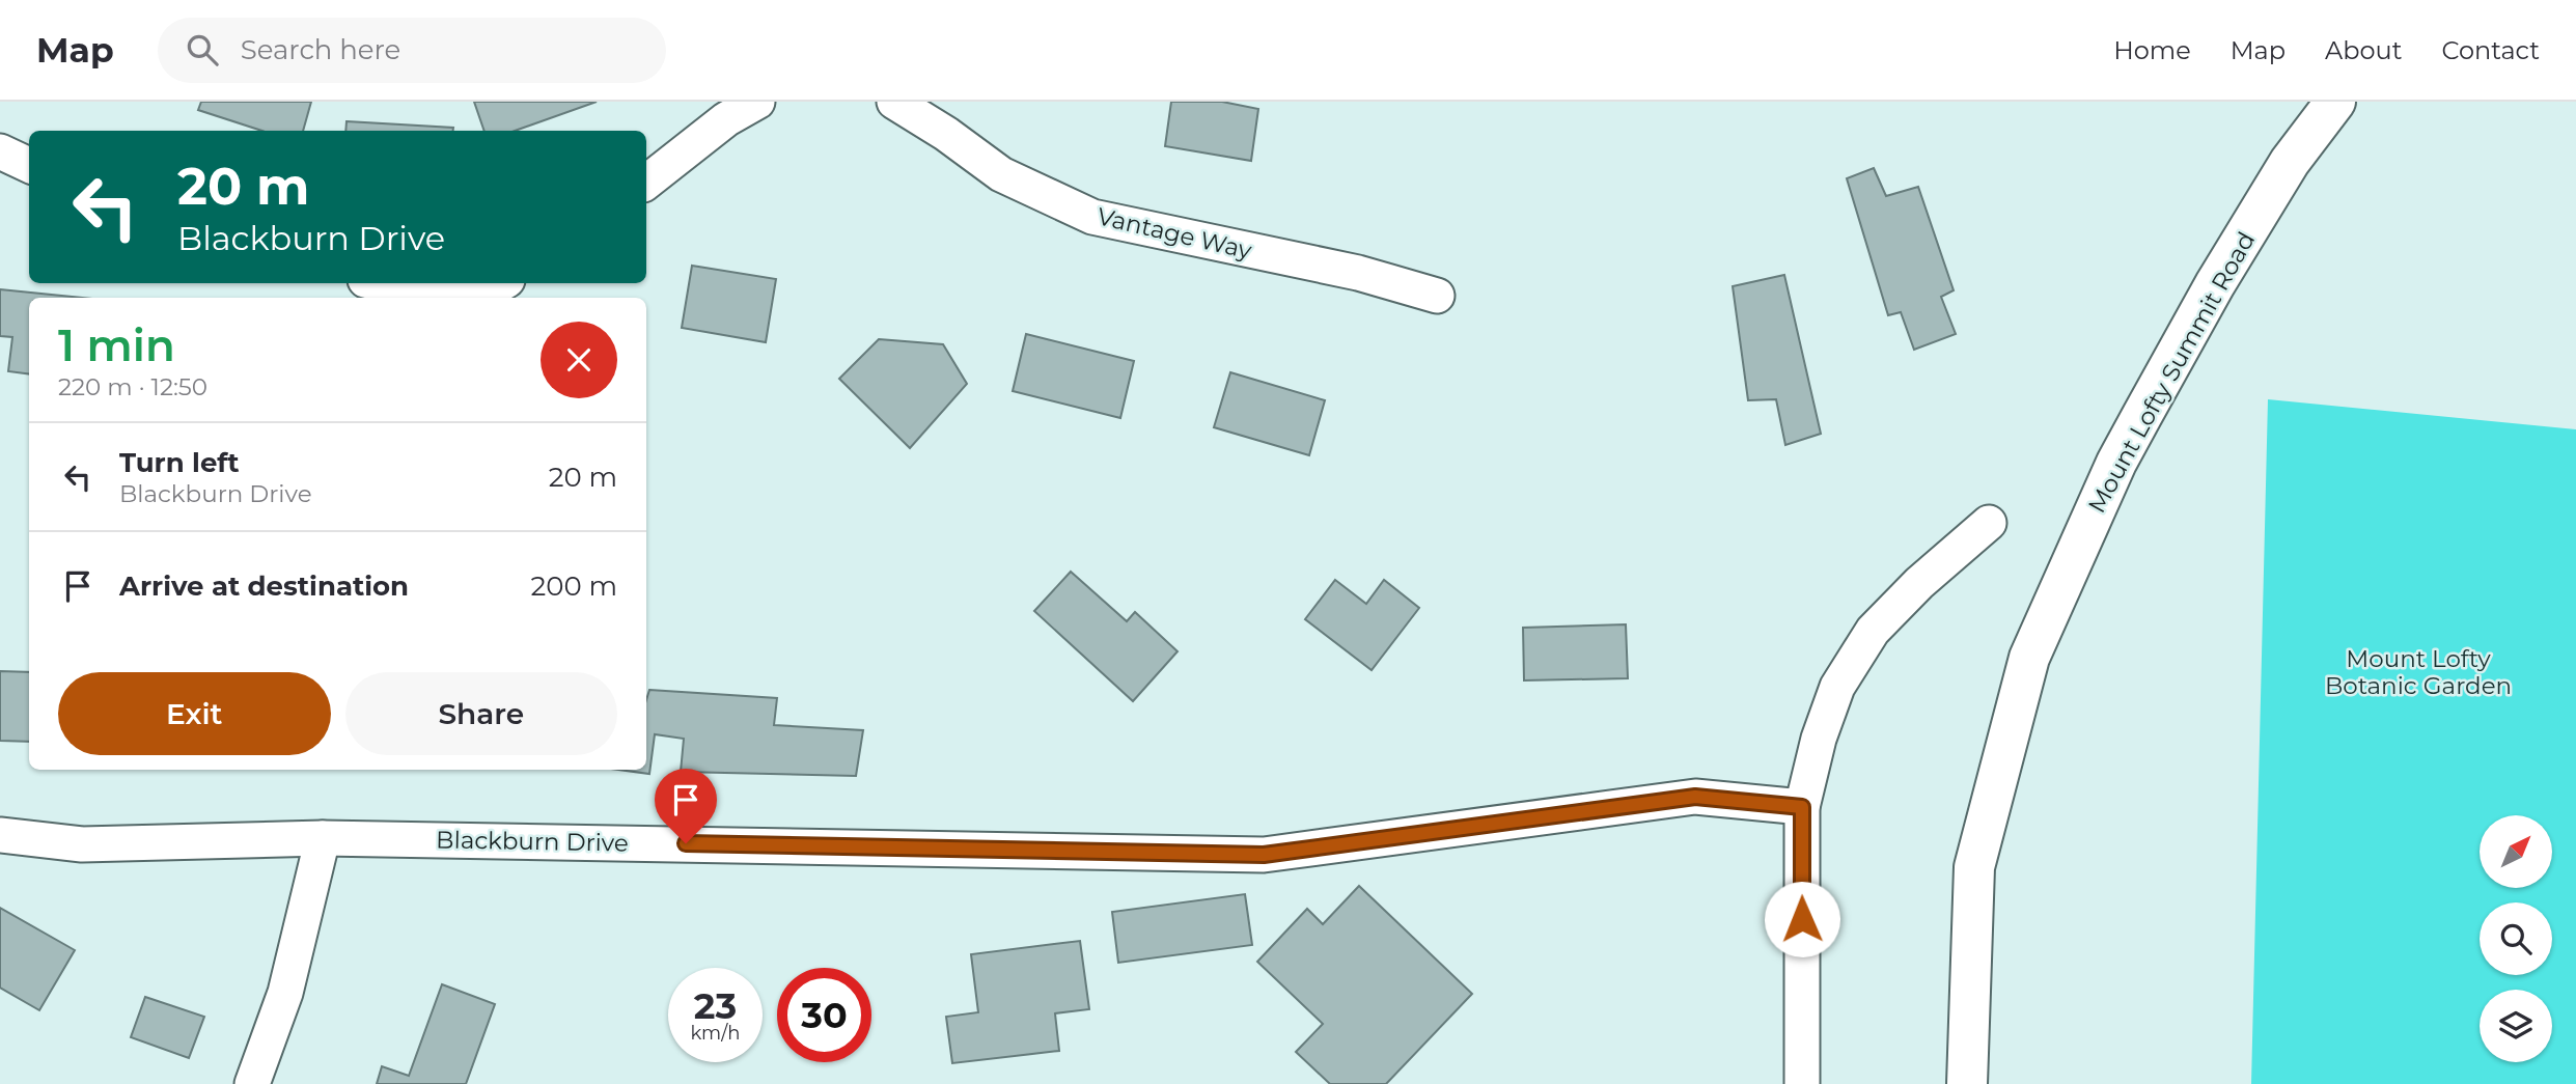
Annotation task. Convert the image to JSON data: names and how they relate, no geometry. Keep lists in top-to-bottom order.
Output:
{
  "streets": {
    "main road": ["Mount Lofty Summit Road"],
    "street": ["Vantage Way", "Blackburn Drive"]
  },
  "parks": ["Mount Lofty Botanic Garden"],
  "north": "top right",
  "page": {
    "header": "Map",
    "search": "Search here",
    "nav": [
      "Home",
      "Map",
      "About",
      "Contact"
    ],
    "turn": ["20 m", "Blackburn Drive"],
    "heading": ["1 min", "220 m · 12:50"],
    "list": [
      {
        "name": "Turn left",
        "note": "Blackburn Drive",
        "value": "20 m"
      },
      {
        "name": "Arrive at destination",
        "value": "200 m"
      }
    ],
    "buttons": ["Exit", "Share"],
    "speed": "23 km/h",
    "limit": "30"
  }
}
